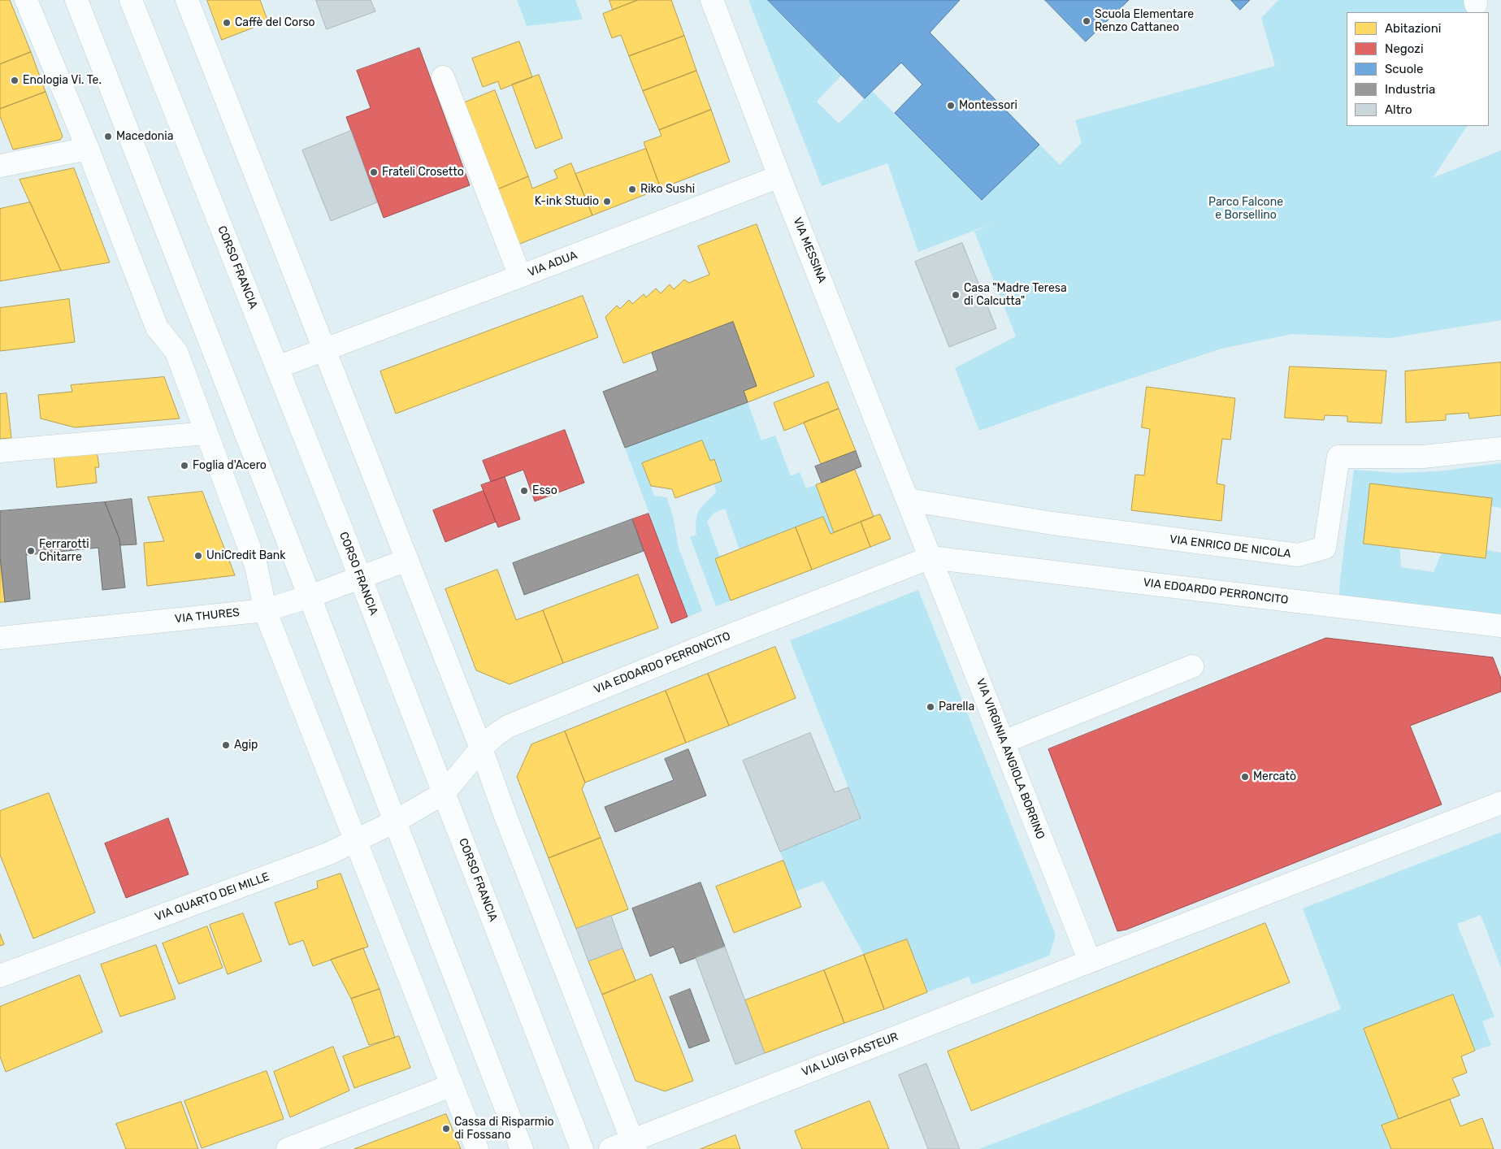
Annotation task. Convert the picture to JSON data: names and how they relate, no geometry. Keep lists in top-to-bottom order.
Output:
{
  "streets": {
    "street": [
      "VIA MESSINA",
      "VIA ADUA",
      "CORSO FRANCIA",
      "VIA ENRICO DE NICOLA",
      "VIA EDOARDO PERRONCITO",
      "VIA THURES",
      "VIA VIRGINIA ANGIOLA BORRINO",
      "VIA QUARTO DEI MILLE",
      "VIA LUIGI PASTEUR"
    ]
  },
  "crossings": [
    ["VIA MESSINA", "VIA ADUA"],
    ["VIA MESSINA", "VIA ENRICO DE NICOLA"],
    ["VIA MESSINA", "VIA EDOARDO PERRONCITO"],
    ["VIA MESSINA", "VIA VIRGINIA ANGIOLA BORRINO"],
    ["VIA ADUA", "CORSO FRANCIA"],
    ["CORSO FRANCIA", "VIA EDOARDO PERRONCITO"],
    ["CORSO FRANCIA", "VIA THURES"],
    ["VIA EDOARDO PERRONCITO", "VIA VIRGINIA ANGIOLA BORRINO"],
    ["VIA EDOARDO PERRONCITO", "VIA QUARTO DEI MILLE"],
    ["VIA VIRGINIA ANGIOLA BORRINO", "VIA LUIGI PASTEUR"]
  ],
  "parks": ["Parco Falcone e Borsellino"],
  "places": [
    "Scuola Elementare Renzo Cattaneo",
    "Caffè del Corso",
    "Enologia Vi. Te.",
    "Montessori",
    "Macedonia",
    "Frateli Crosetto",
    "Riko Sushi",
    "K-ink Studio",
    "Casa \"Madre Teresa di Calcutta\"",
    "Foglia d'Acero",
    "Esso",
    "Ferrarotti Chitarre",
    "UniCredit Bank",
    "Parella",
    "Agip",
    "Mercatò",
    "Cassa di Risparmio di Fossano"
  ],
  "legend": [
    "Abitazioni",
    "Negozi",
    "Scuole",
    "Industria",
    "Altro"
  ]
}
